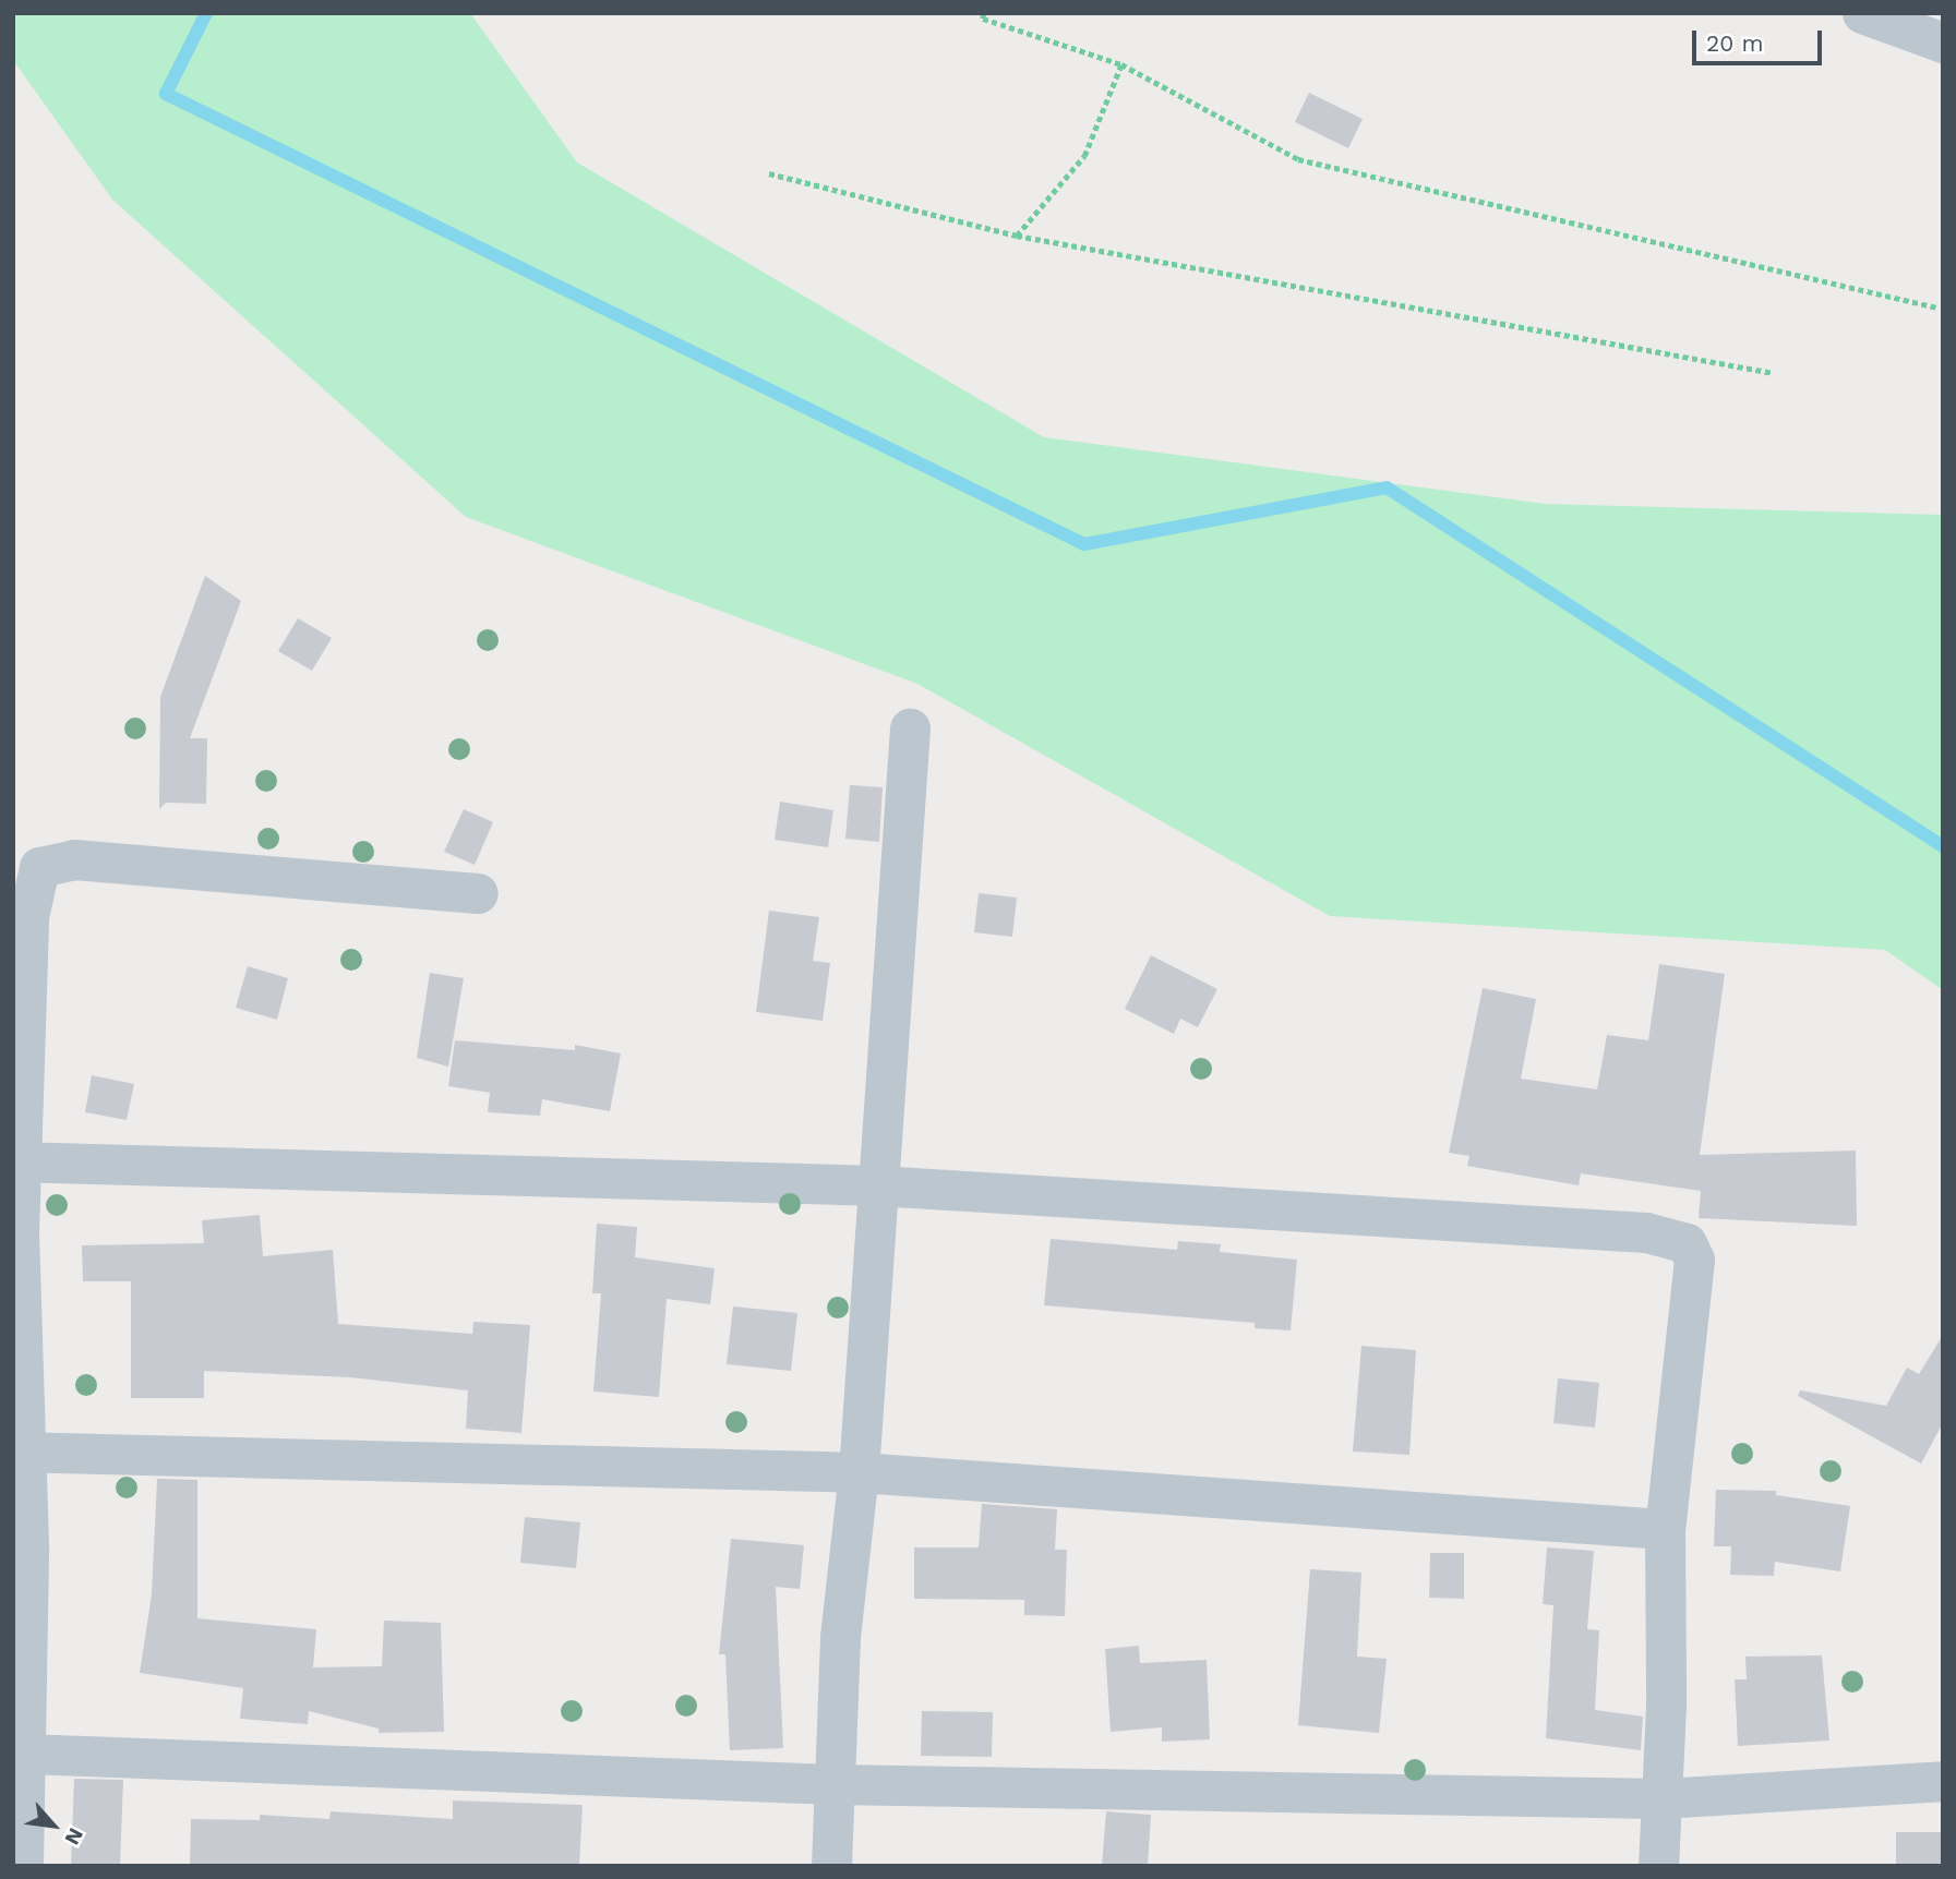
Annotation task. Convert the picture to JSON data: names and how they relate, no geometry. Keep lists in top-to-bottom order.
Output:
{
  "scale_bar": "20 m",
  "north": "bottom right"
}
